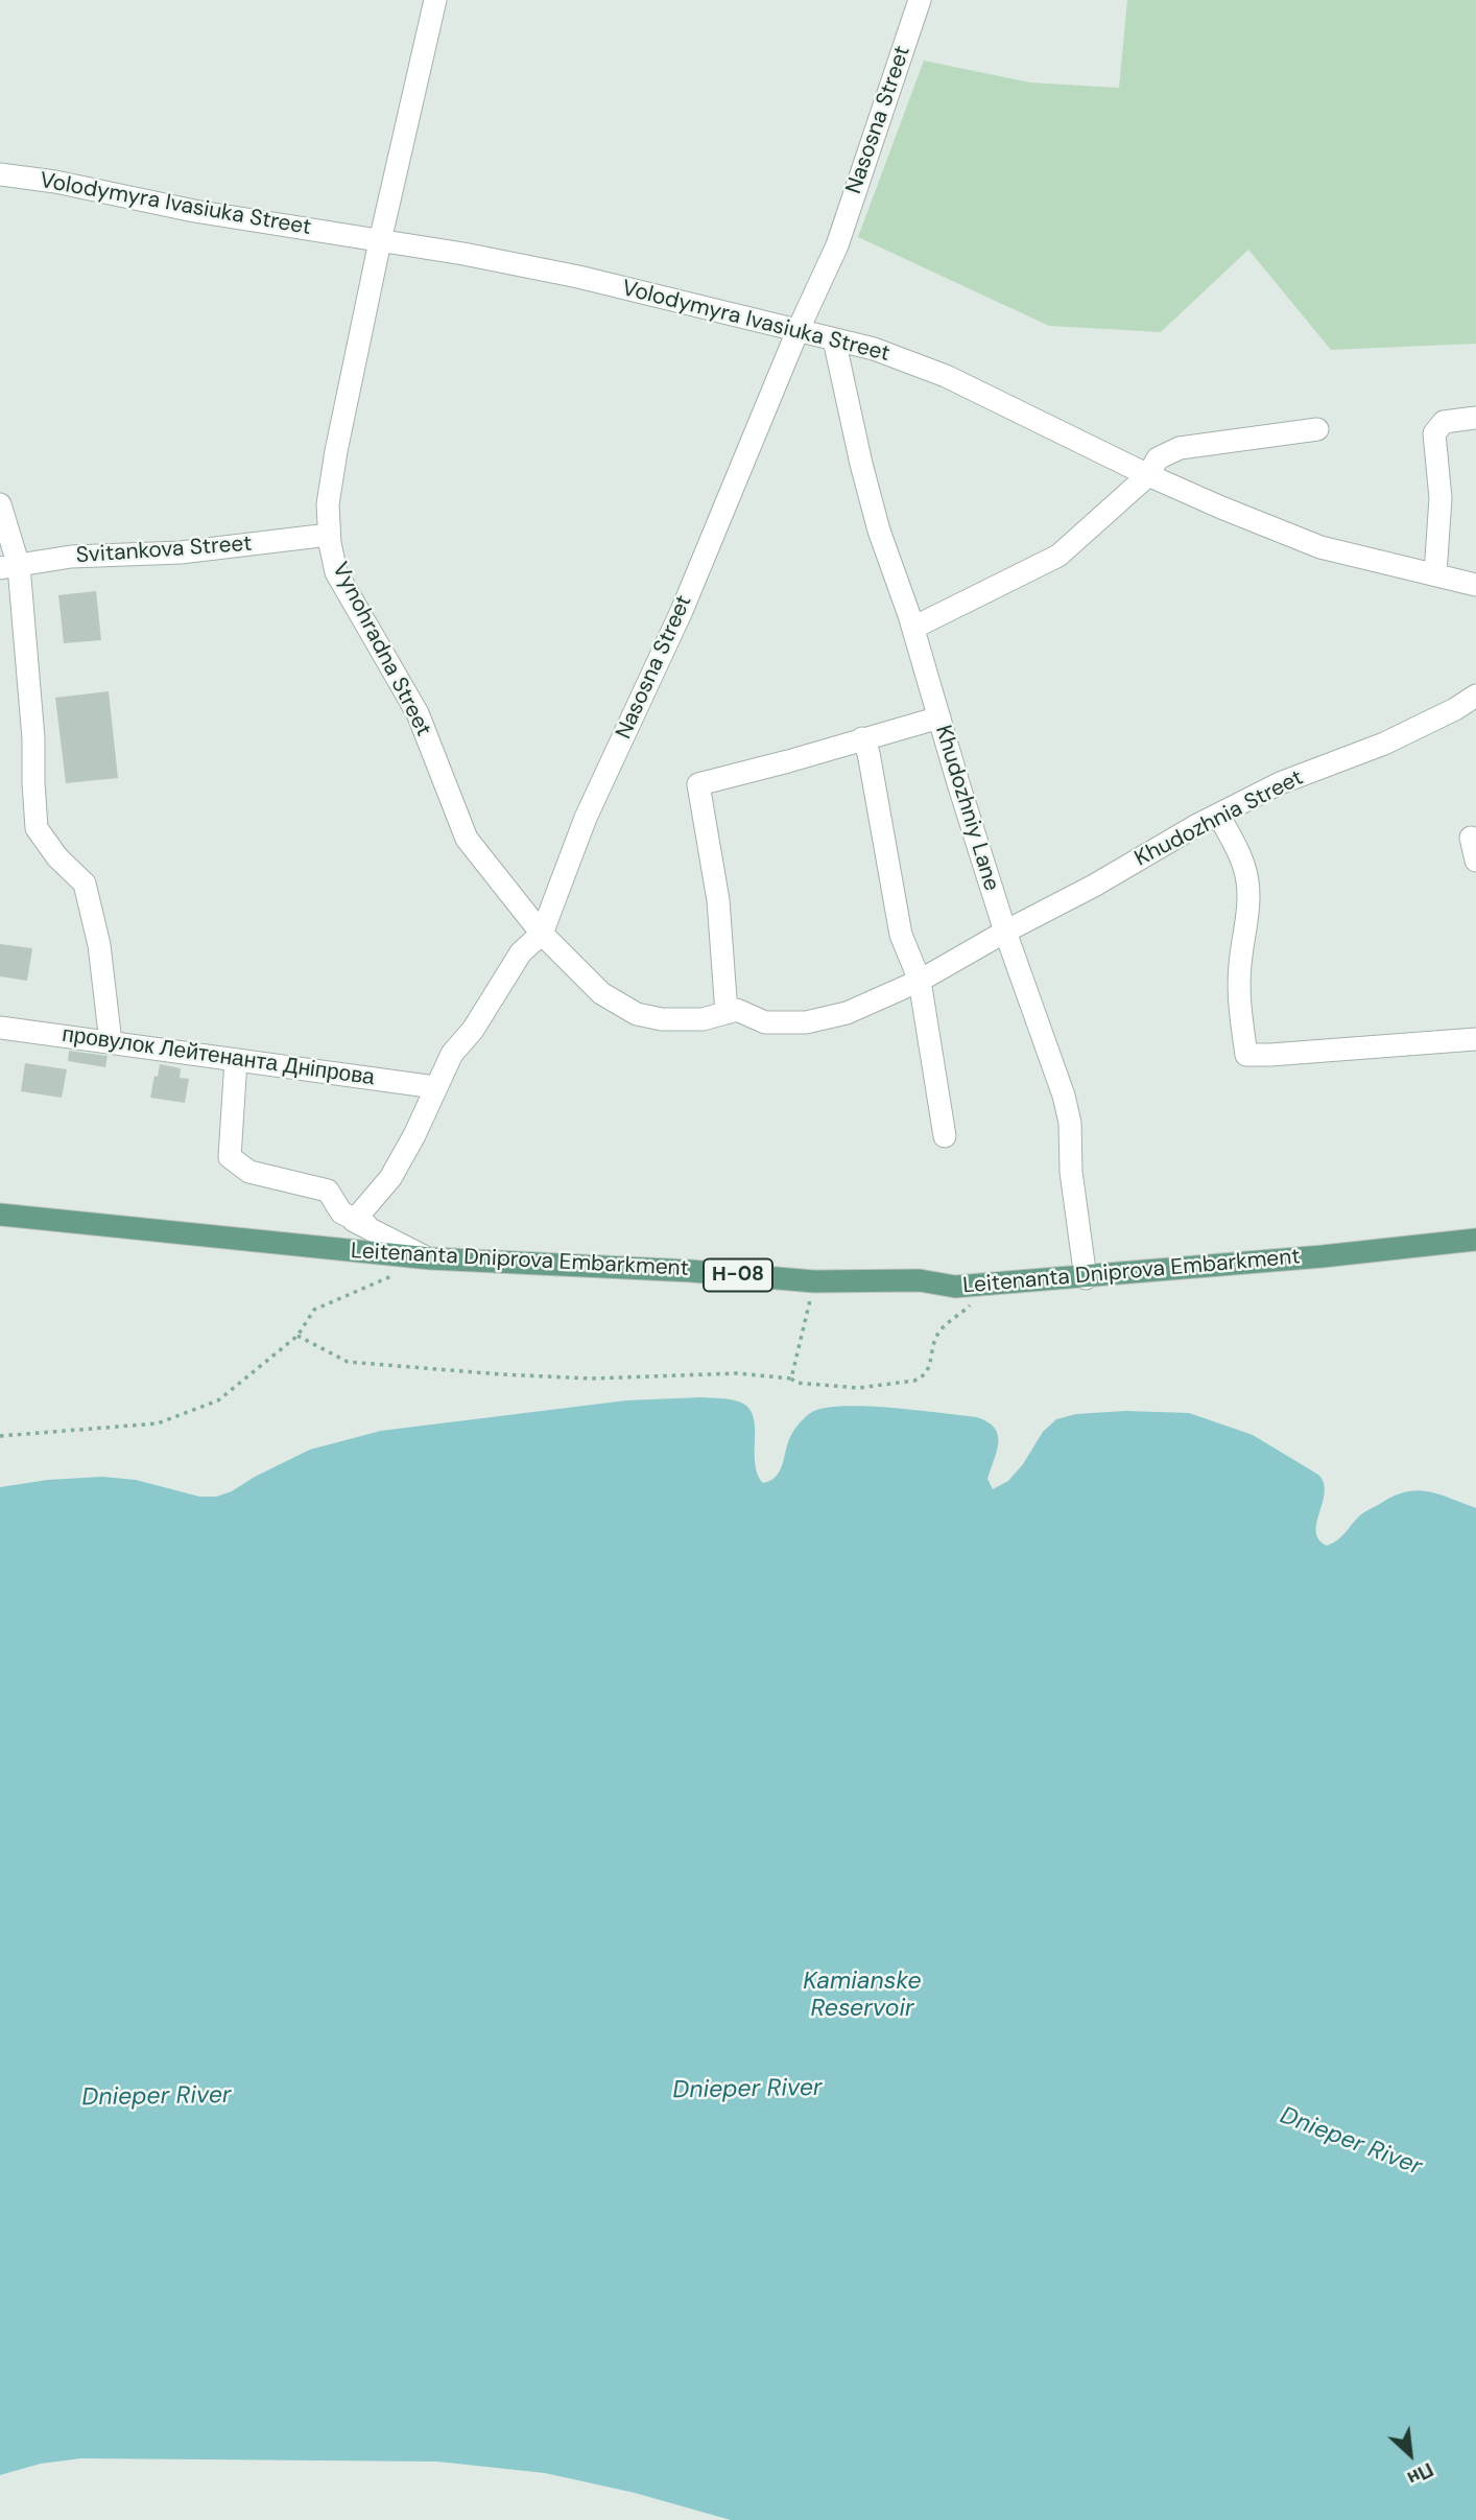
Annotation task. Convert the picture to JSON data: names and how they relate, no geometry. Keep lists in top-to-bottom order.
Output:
{
  "streets": {
    "main road": ["Leitenanta Dniprova Embarkment", "Н-08"],
    "street": [
      "Nasosna Street",
      "Volodymyra Ivasiuka Street",
      "Svitankova Street",
      "Vynohradna Street",
      "Khudozhniy Lane",
      "Khudozhnia Street",
      "провулок Лейтенанта Дніпрова"
    ]
  },
  "crossings": [
    ["Nasosna Street", "Volodymyra Ivasiuka Street"],
    ["Nasosna Street", "Vynohradna Street"],
    ["Nasosna Street", "провулок Лейтенанта Дніпрова"],
    ["Nasosna Street", "Leitenanta Dniprova Embarkment"],
    ["Volodymyra Ivasiuka Street", "Vynohradna Street"],
    ["Volodymyra Ivasiuka Street", "Khudozhniy Lane"],
    ["Svitankova Street", "Vynohradna Street"],
    ["Vynohradna Street", "Khudozhniy Lane"],
    ["Vynohradna Street", "Khudozhnia Street"],
    ["Khudozhniy Lane", "Khudozhnia Street"],
    ["Khudozhniy Lane", "Leitenanta Dniprova Embarkment"]
  ],
  "water": ["Kamianske Reservoir", "Dnieper River"],
  "north": "bottom right"
}
